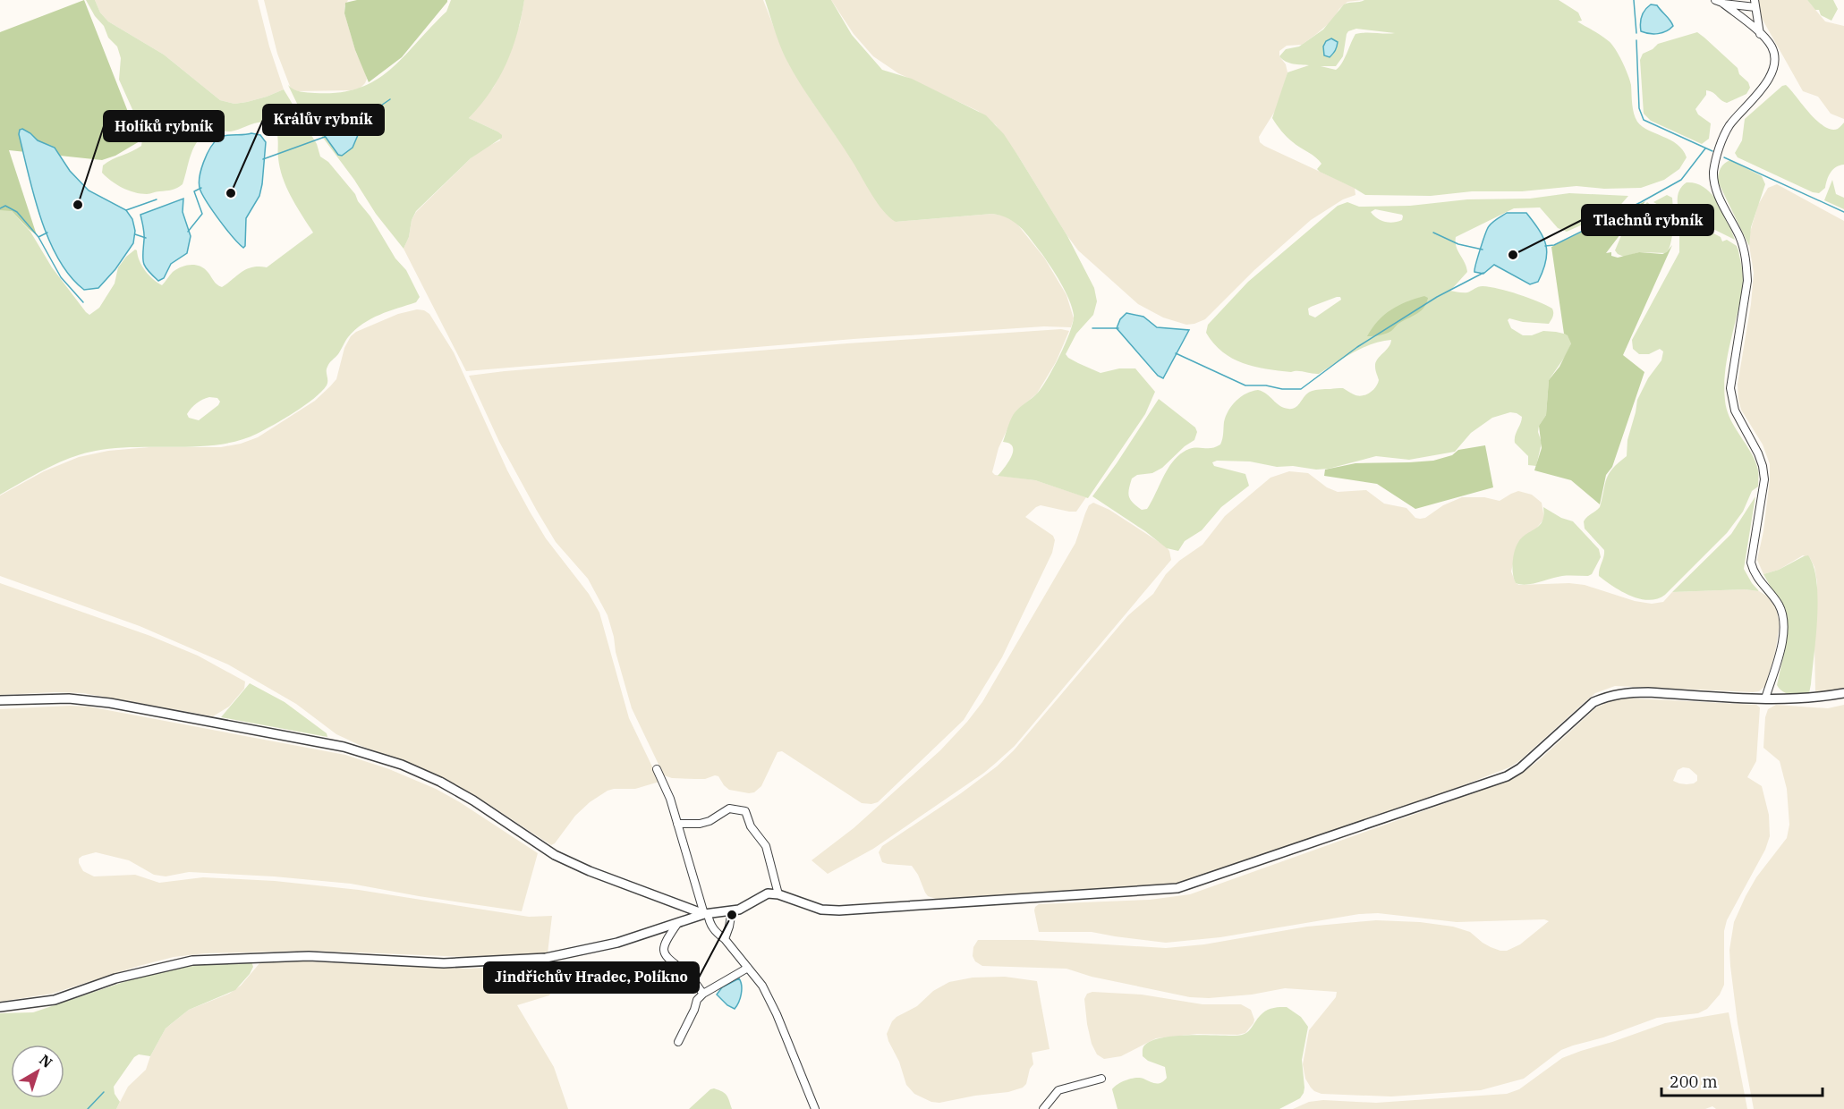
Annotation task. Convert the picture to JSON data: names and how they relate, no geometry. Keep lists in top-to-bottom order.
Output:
{
  "places": [
    "Králův rybník",
    "Holíků rybník",
    "Tlachnů rybník",
    "Jindřichův Hradec, Políkno"
  ],
  "scale_bar": "200 m",
  "north": "top right"
}
